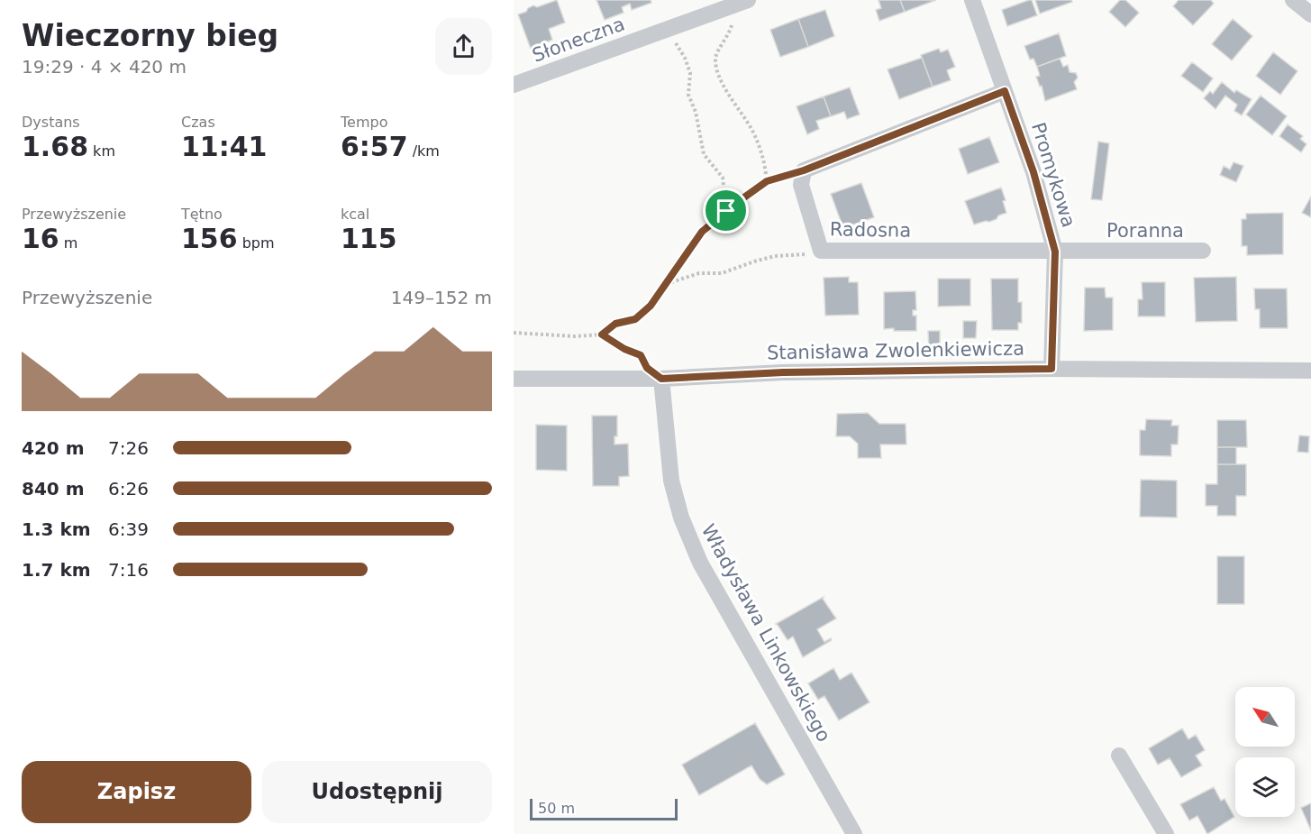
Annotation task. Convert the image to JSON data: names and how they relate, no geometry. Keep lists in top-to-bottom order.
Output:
{
  "streets": {
    "street": [
      "Słoneczna",
      "Promykowa",
      "Radosna",
      "Poranna",
      "Stanisława Zwolenkiewicza",
      "Władysława Linkowskiego"
    ]
  },
  "crossings": [
    ["Promykowa", "Radosna"],
    ["Promykowa", "Poranna"],
    ["Promykowa", "Stanisława Zwolenkiewicza"],
    ["Radosna", "Poranna"],
    ["Stanisława Zwolenkiewicza", "Władysława Linkowskiego"]
  ],
  "scale_bar": "50 m",
  "north": "top left",
  "page": {
    "heading": ["Wieczorny bieg", "19:29 · 4 × 420 m"],
    "stats": [
      ["Dystans", "1.68 km"],
      ["Czas", "11:41"],
      ["Tempo", "6:57 /km"],
      ["Przewyższenie", "16 m"],
      ["Tętno", "156 bpm"],
      ["kcal", "115"]
    ],
    "chart": ["Przewyższenie", "149–152 m"],
    "list": [
      {
        "name": "420 m",
        "note": "7:26"
      },
      {
        "name": "840 m",
        "note": "6:26"
      },
      {
        "name": "1.3 km",
        "note": "6:39"
      },
      {
        "name": "1.7 km",
        "note": "7:16"
      }
    ],
    "buttons": ["Zapisz", "Udostępnij"],
    "scale": "50 m"
  }
}
